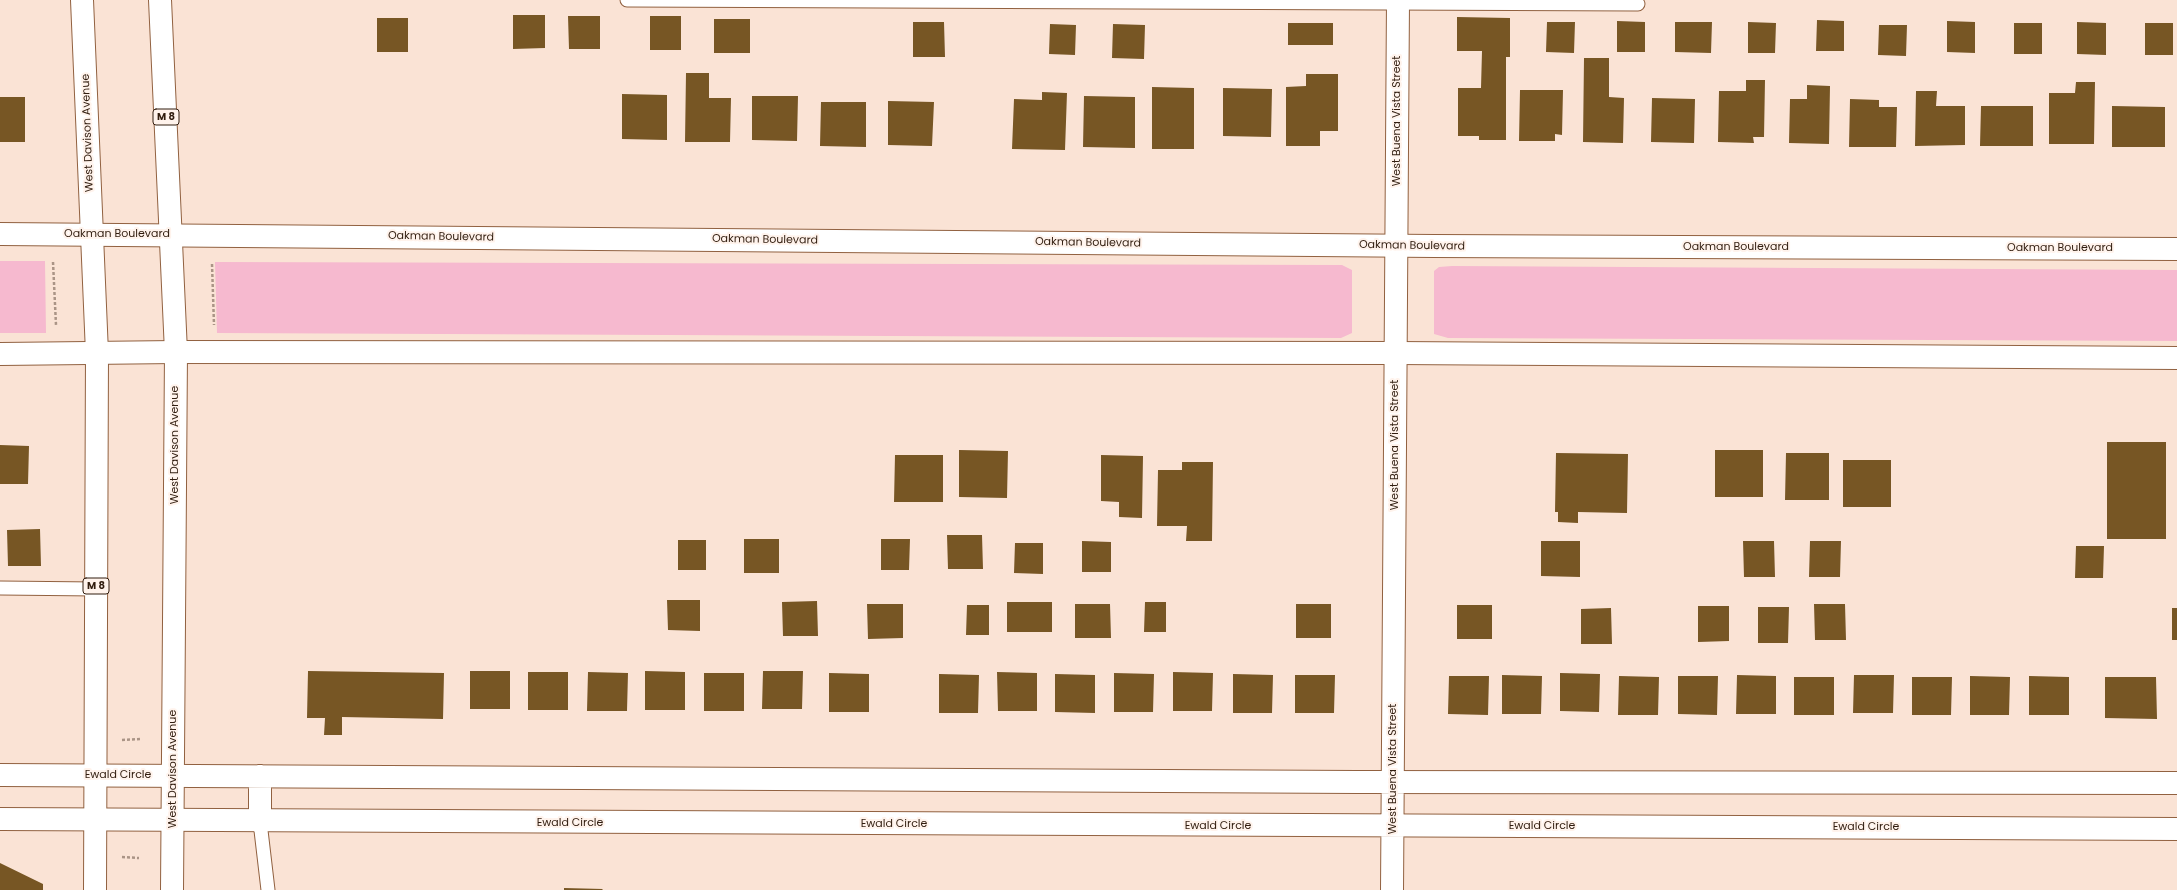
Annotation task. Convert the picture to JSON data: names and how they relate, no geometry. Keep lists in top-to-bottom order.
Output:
{
  "streets": {
    "main road": [
      "M 8",
      "West Buena Vista Street",
      "West Davison Avenue",
      "Oakman Boulevard",
      "Ewald Circle"
    ]
  },
  "crossings": [
    ["West Buena Vista Street", "Oakman Boulevard"],
    ["West Buena Vista Street", "Ewald Circle"],
    ["West Davison Avenue", "Oakman Boulevard"],
    ["West Davison Avenue", "Ewald Circle"]
  ]
}
